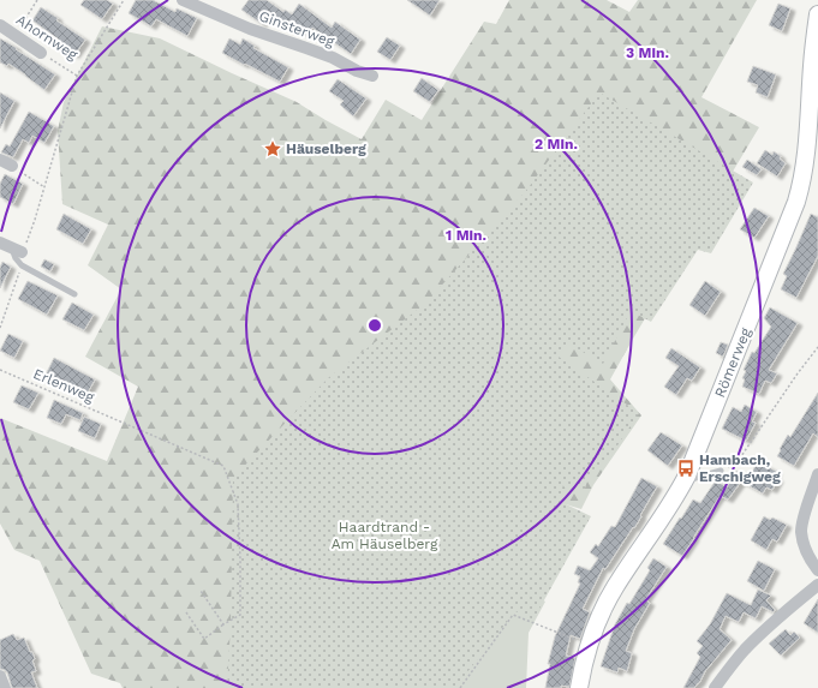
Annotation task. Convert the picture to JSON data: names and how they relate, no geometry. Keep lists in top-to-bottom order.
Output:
{
  "streets": {
    "street": ["Ginsterweg", "Ahornweg", "Römerweg"],
    "path": ["Erlenweg"]
  },
  "parks": ["Haardtrand - Am Häuselberg"],
  "places": {
    "place": ["Häuselberg"],
    "bus stop": ["Hambach, Erschigweg"]
  },
  "rings": ["3 Min.", "2 Min.", "1 Min."]
}
